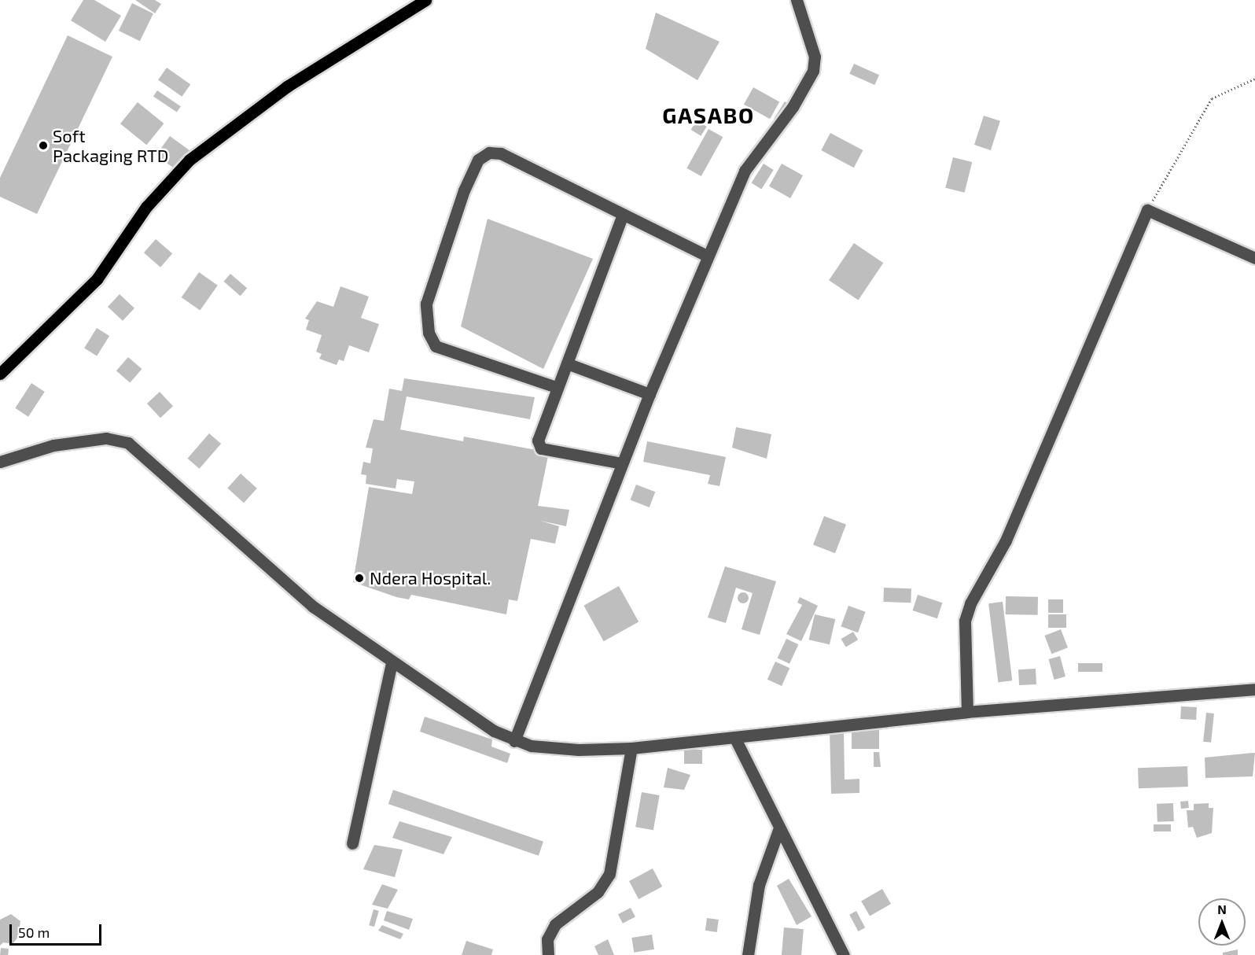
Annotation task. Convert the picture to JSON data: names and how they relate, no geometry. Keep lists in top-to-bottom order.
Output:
{
  "districts": ["GASABO"],
  "places": ["Soft Packaging RTD", "Ndera Hospital."],
  "scale_bar": "50 m",
  "north": "top"
}
